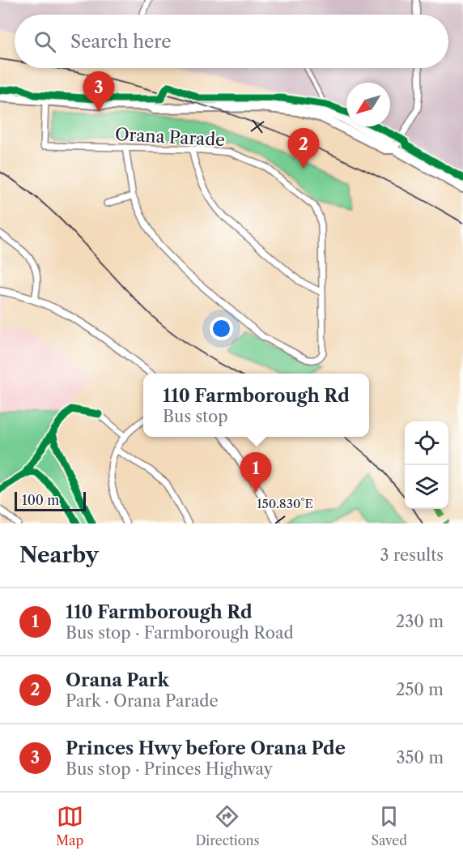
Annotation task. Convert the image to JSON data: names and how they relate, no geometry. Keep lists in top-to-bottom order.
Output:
{
  "streets": {
    "street": ["Orana Parade"]
  },
  "scale_bar": "100 m",
  "north": "bottom left",
  "page": {
    "search": "Search here",
    "pins": ["3", "2", "1"],
    "popup": ["110 Farmborough Rd", "Bus stop"],
    "scale": "100 m",
    "heading": ["Nearby", "3 results"],
    "list": [
      {
        "mark": "1",
        "name": "110 Farmborough Rd",
        "note": "Bus stop · Farmborough Road",
        "value": "230 m"
      },
      {
        "mark": "2",
        "name": "Orana Park",
        "note": "Park · Orana Parade",
        "value": "250 m"
      },
      {
        "mark": "3",
        "name": "Princes Hwy before Orana Pde",
        "note": "Bus stop · Princes Highway",
        "value": "350 m"
      }
    ],
    "nav": ["Map", "Directions", "Saved"]
  },
  "coordinates": ["150.830°E"]
}
